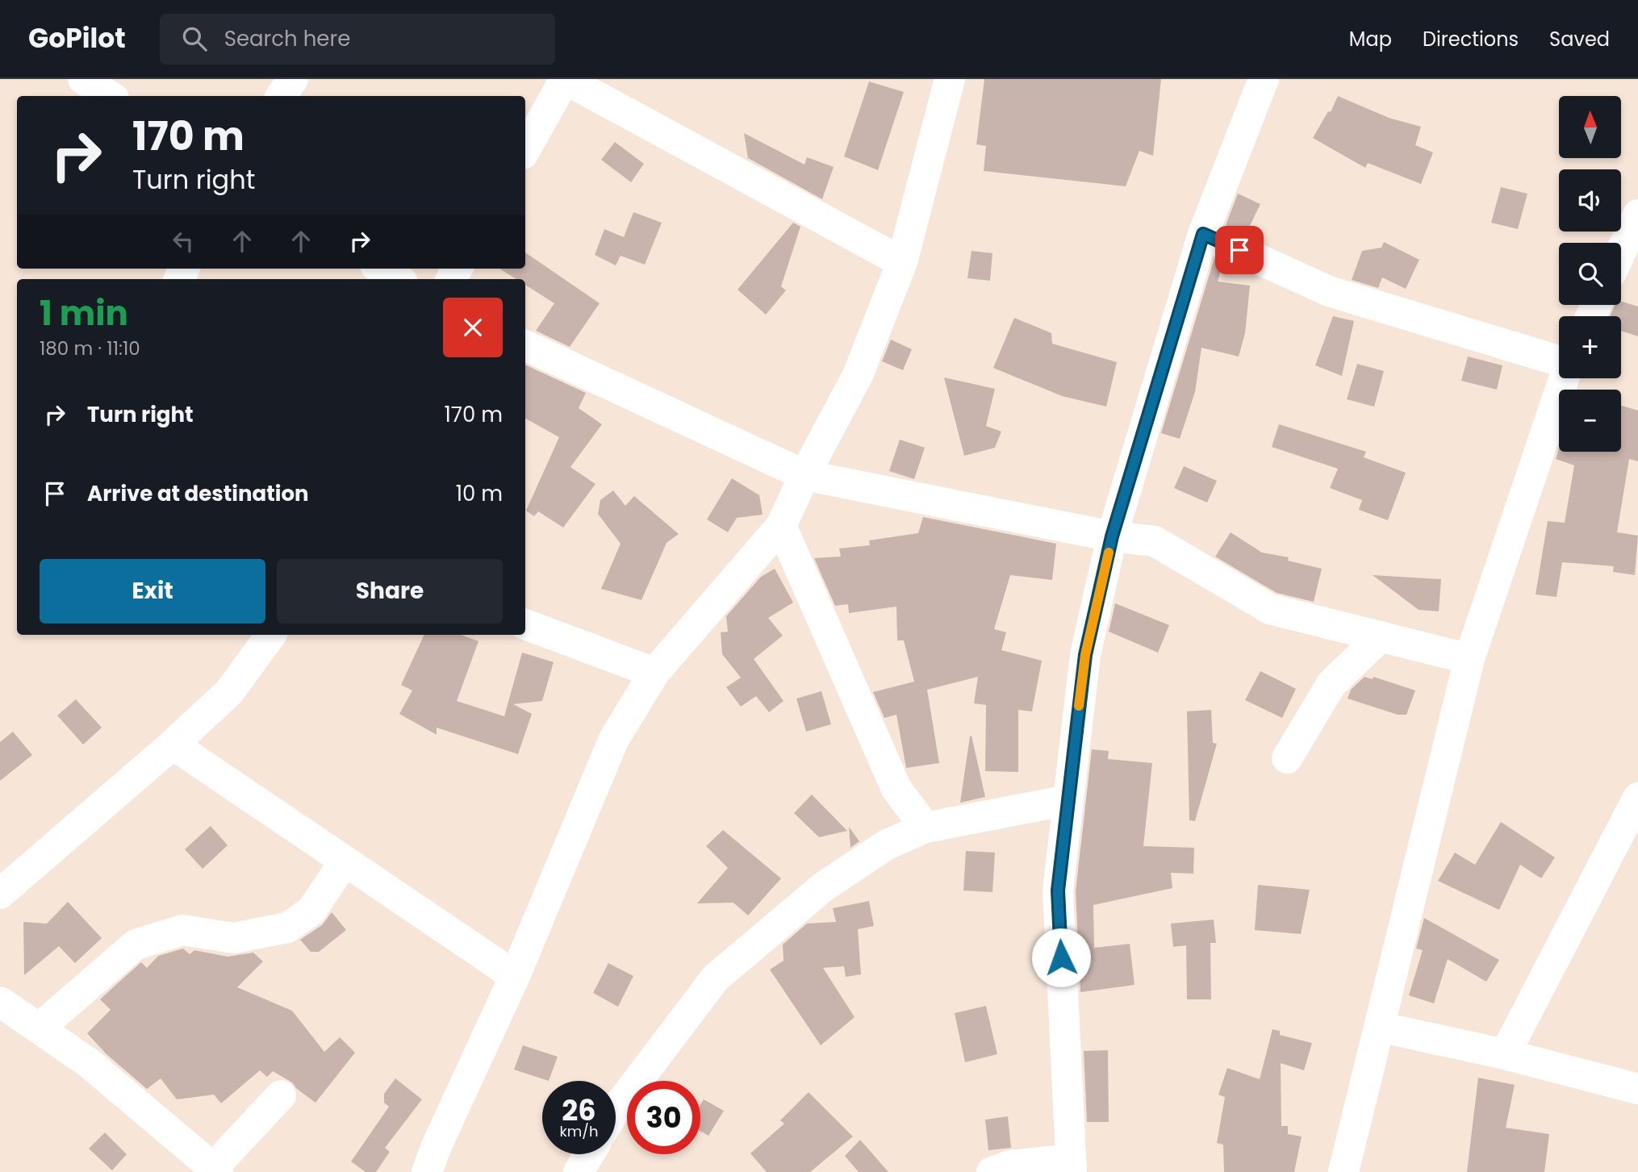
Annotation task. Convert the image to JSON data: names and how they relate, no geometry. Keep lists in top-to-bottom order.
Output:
{
  "north": "top",
  "page": {
    "header": "GoPilot",
    "search": "Search here",
    "nav": ["Map", "Directions", "Saved"],
    "map_buttons": ["+", "−"],
    "turn": ["170 m", "Turn right"],
    "heading": ["1 min", "180 m · 11:10"],
    "list": [
      {
        "name": "Turn right",
        "value": "170 m"
      },
      {
        "name": "Arrive at destination",
        "value": "10 m"
      }
    ],
    "buttons": ["Exit", "Share"],
    "speed": "26 km/h",
    "limit": "30"
  }
}
